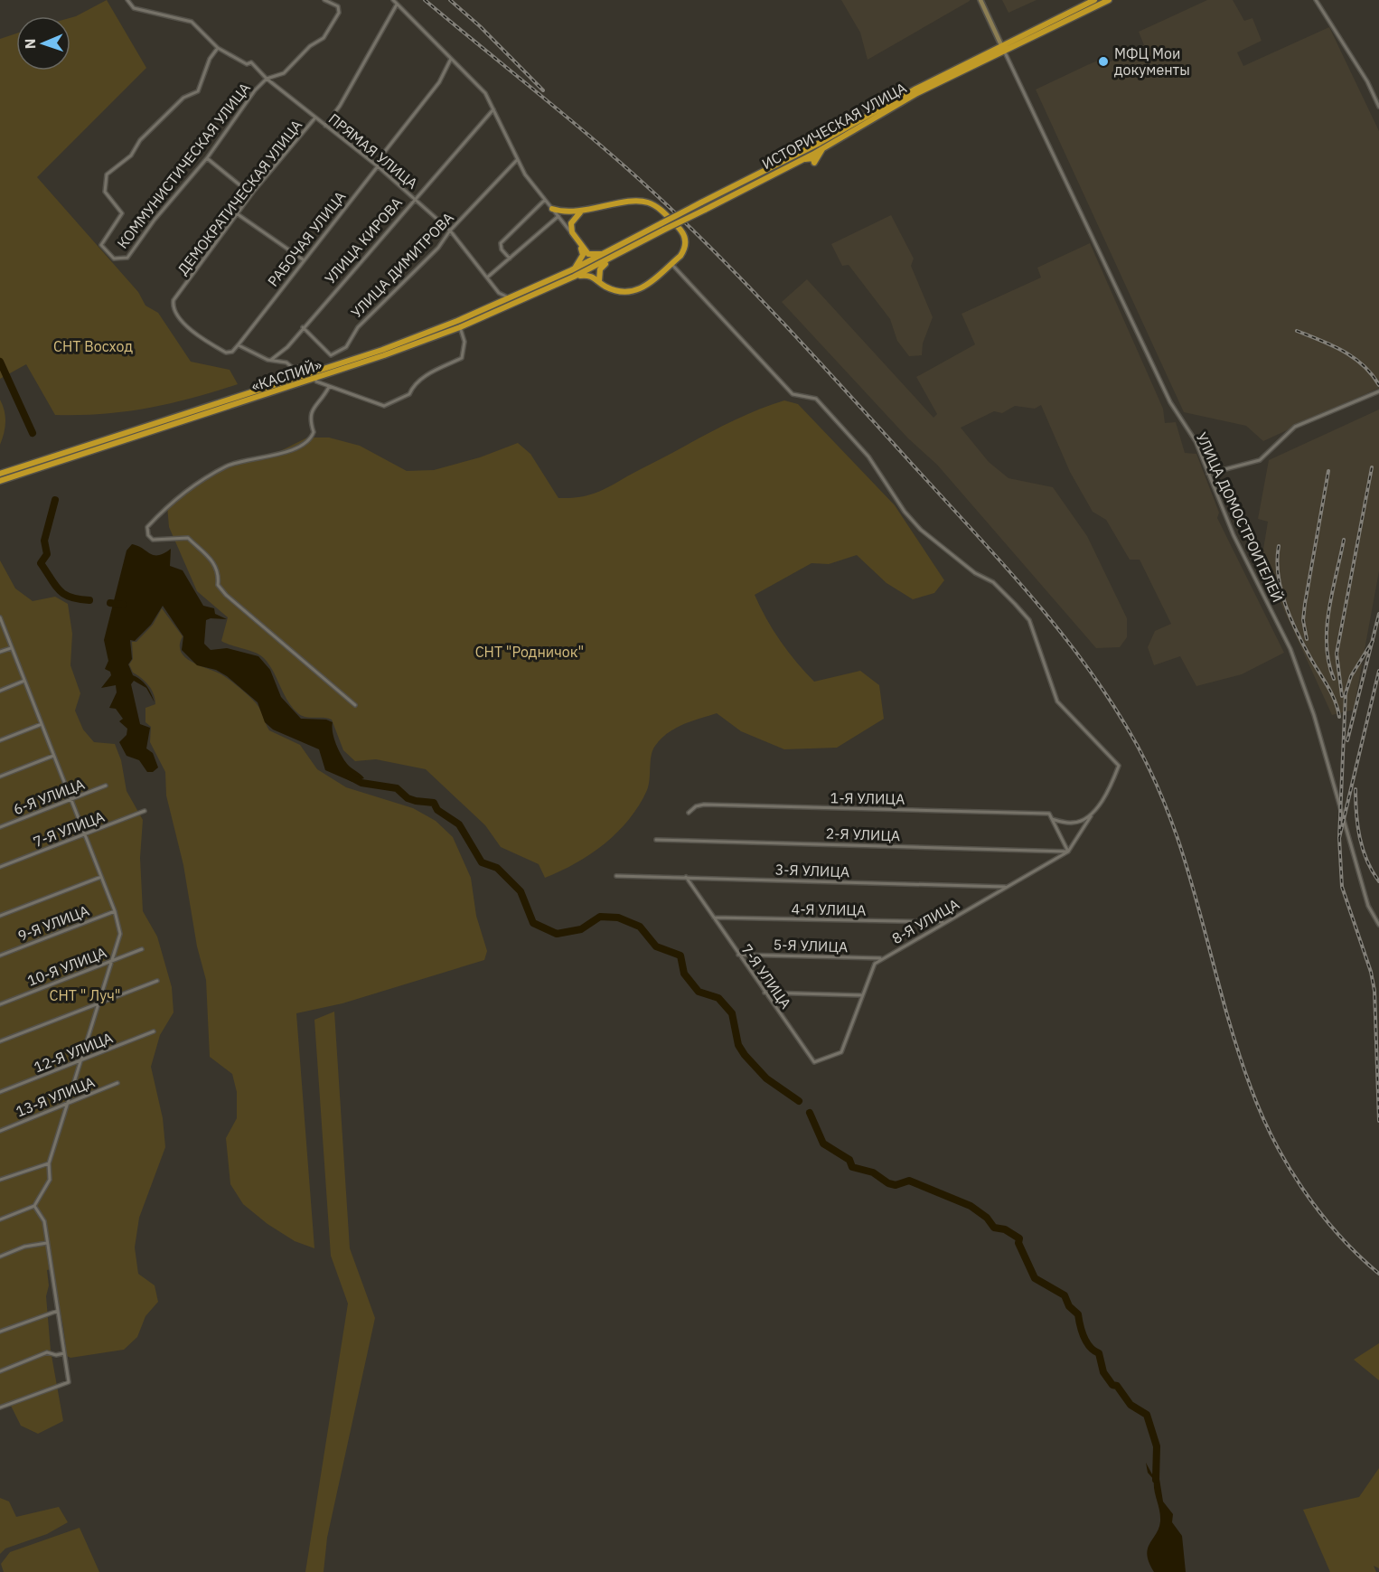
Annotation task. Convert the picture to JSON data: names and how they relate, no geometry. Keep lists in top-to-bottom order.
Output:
{
  "streets": {
    "highway": ["ИСТОРИЧЕСКАЯ УЛИЦА", "«КАСПИЙ»"],
    "street": [
      "ПРЯМАЯ УЛИЦА",
      "КОММУНИСТИЧЕСКАЯ УЛИЦА",
      "ДЕМОКРАТИЧЕСКАЯ УЛИЦА",
      "РАБОЧАЯ УЛИЦА",
      "УЛИЦА КИРОВА",
      "УЛИЦА ДИМИТРОВА",
      "УЛИЦА ДОМОСТРОИТЕЛЕЙ",
      "6-Я УЛИЦА",
      "1-Я УЛИЦА",
      "7-Я УЛИЦА",
      "2-Я УЛИЦА",
      "3-Я УЛИЦА",
      "4-Я УЛИЦА",
      "8-Я УЛИЦА",
      "9-Я УЛИЦА",
      "5-Я УЛИЦА",
      "10-Я УЛИЦА",
      "12-Я УЛИЦА",
      "13-Я УЛИЦА"
    ]
  },
  "crossings": [
    ["ИСТОРИЧЕСКАЯ УЛИЦА", "«КАСПИЙ»"],
    ["ИСТОРИЧЕСКАЯ УЛИЦА", "УЛИЦА ДОМОСТРОИТЕЛЕЙ"],
    ["ПРЯМАЯ УЛИЦА", "КОММУНИСТИЧЕСКАЯ УЛИЦА"],
    ["ПРЯМАЯ УЛИЦА", "ДЕМОКРАТИЧЕСКАЯ УЛИЦА"],
    ["ПРЯМАЯ УЛИЦА", "РАБОЧАЯ УЛИЦА"],
    ["ПРЯМАЯ УЛИЦА", "УЛИЦА КИРОВА"],
    ["ПРЯМАЯ УЛИЦА", "УЛИЦА ДИМИТРОВА"],
    ["ДЕМОКРАТИЧЕСКАЯ УЛИЦА", "РАБОЧАЯ УЛИЦА"],
    ["УЛИЦА КИРОВА", "УЛИЦА ДИМИТРОВА"],
    ["7-Я УЛИЦА", "3-Я УЛИЦА"],
    ["7-Я УЛИЦА", "4-Я УЛИЦА"],
    ["7-Я УЛИЦА", "8-Я УЛИЦА"],
    ["7-Я УЛИЦА", "5-Я УЛИЦА"],
    ["2-Я УЛИЦА", "8-Я УЛИЦА"],
    ["3-Я УЛИЦА", "8-Я УЛИЦА"],
    ["4-Я УЛИЦА", "8-Я УЛИЦА"],
    ["8-Я УЛИЦА", "5-Я УЛИЦА"]
  ],
  "parks": ["СНТ Восход", "СНТ \"Родничок\"", "СНТ \" Луч\""],
  "places": ["МФЦ Мои документы"],
  "north": "left"
}
